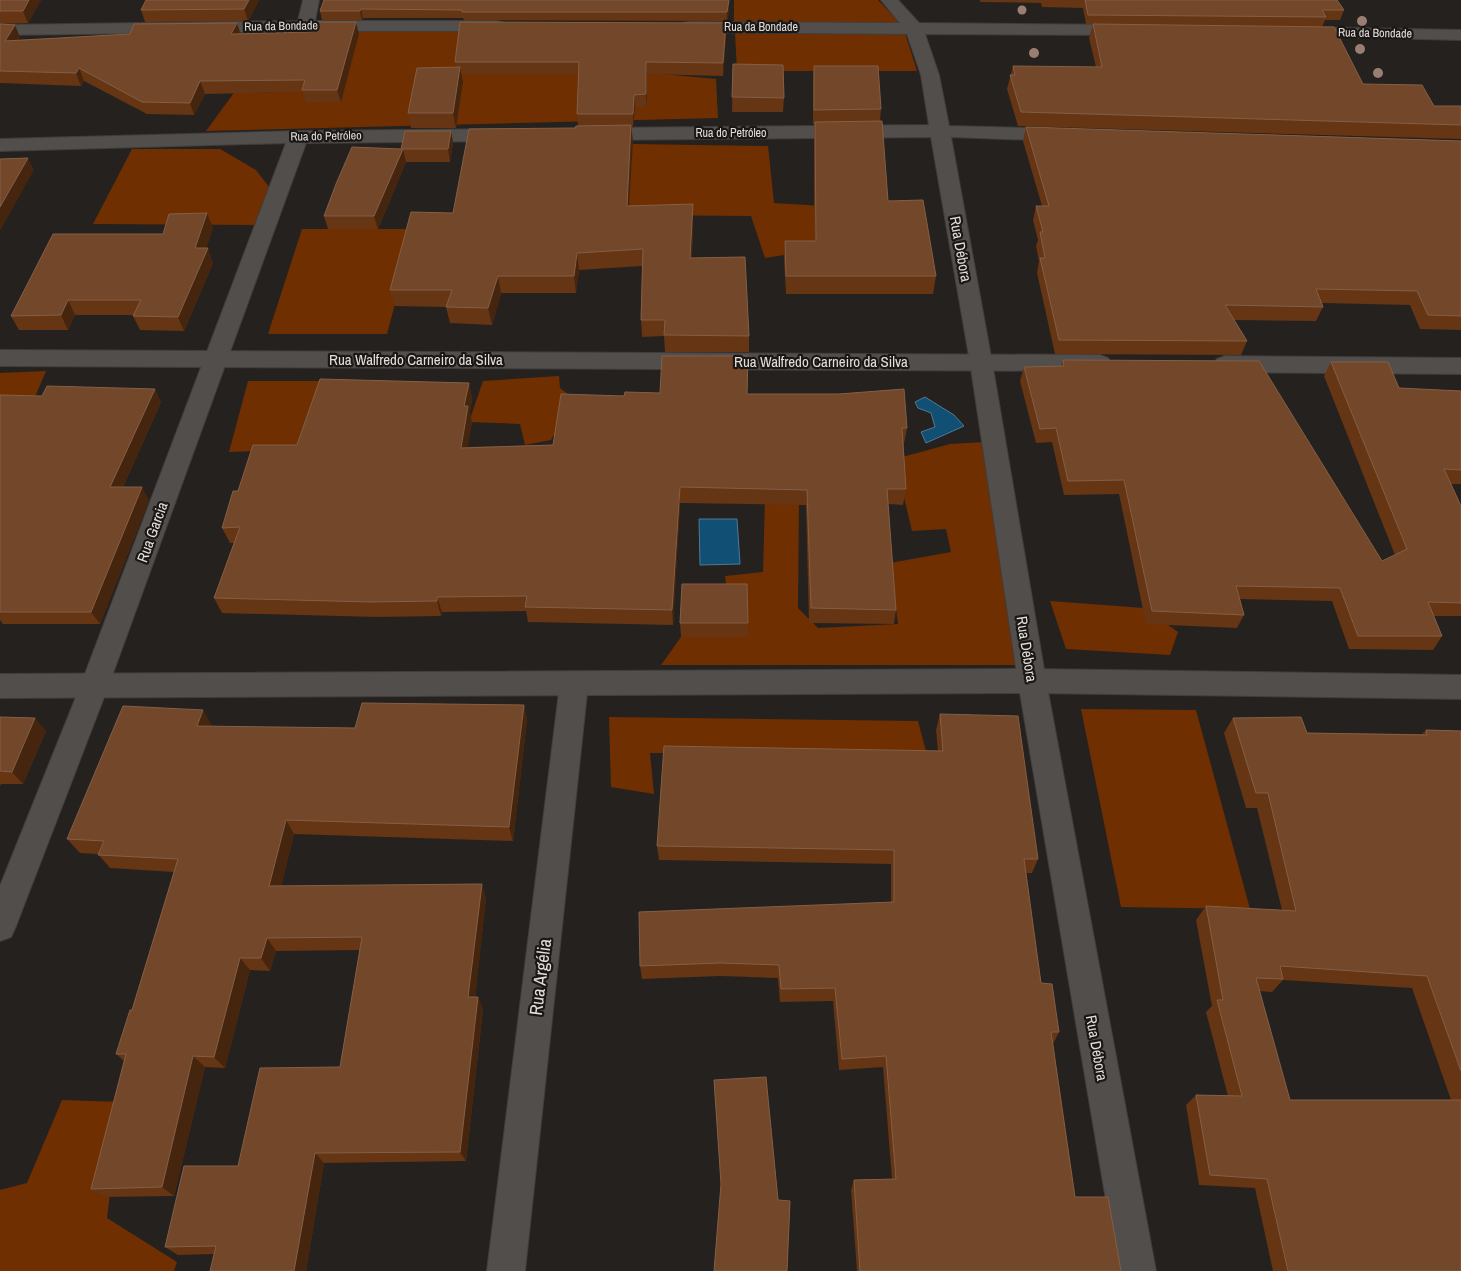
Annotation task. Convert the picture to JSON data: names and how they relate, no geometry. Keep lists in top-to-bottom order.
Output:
{
  "streets": {
    "street": [
      "Rua da Bondade",
      "Rua do Petróleo",
      "Rua Débora",
      "Rua Walfredo Carneiro da Silva",
      "Rua Garcia",
      "Rua Argélia"
    ]
  },
  "crossings": [
    ["Rua da Bondade", "Rua Débora"],
    ["Rua do Petróleo", "Rua Débora"],
    ["Rua do Petróleo", "Rua Garcia"],
    ["Rua Débora", "Rua Walfredo Carneiro da Silva"],
    ["Rua Walfredo Carneiro da Silva", "Rua Garcia"]
  ]
}
